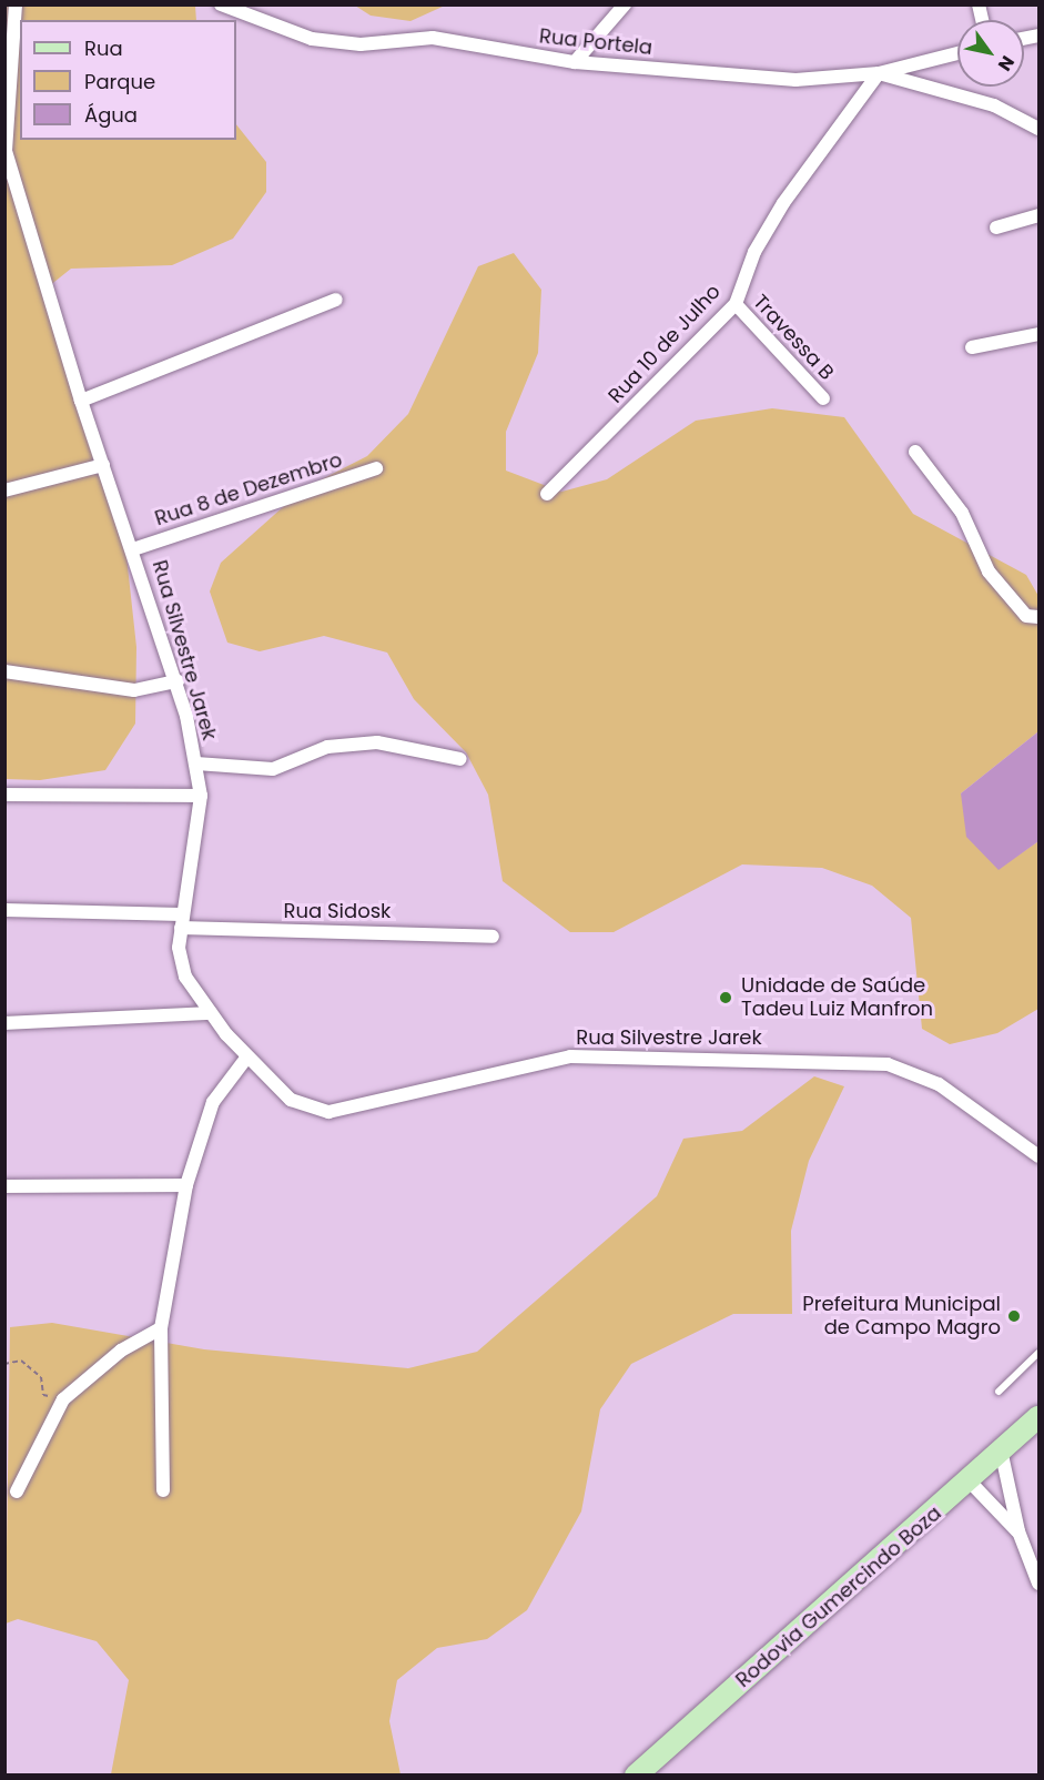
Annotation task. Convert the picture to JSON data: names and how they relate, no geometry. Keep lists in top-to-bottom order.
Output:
{
  "streets": {
    "main road": ["Rodovia Gumercindo Boza"],
    "street": [
      "Rua Portela",
      "Travessa B",
      "Rua 10 de Julho",
      "Rua 8 de Dezembro",
      "Rua Silvestre Jarek",
      "Rua Sidosk"
    ]
  },
  "crossings": [
    ["Rua Portela", "Rua 10 de Julho"],
    ["Travessa B", "Rua 10 de Julho"],
    ["Rua 8 de Dezembro", "Rua Silvestre Jarek"],
    ["Rua Silvestre Jarek", "Rua Sidosk"]
  ],
  "places": ["Unidade de Saúde Tadeu Luiz Manfron", "Prefeitura Municipal de Campo Magro"],
  "legend": ["Rua", "Parque", "Água"],
  "north": "bottom right"
}
